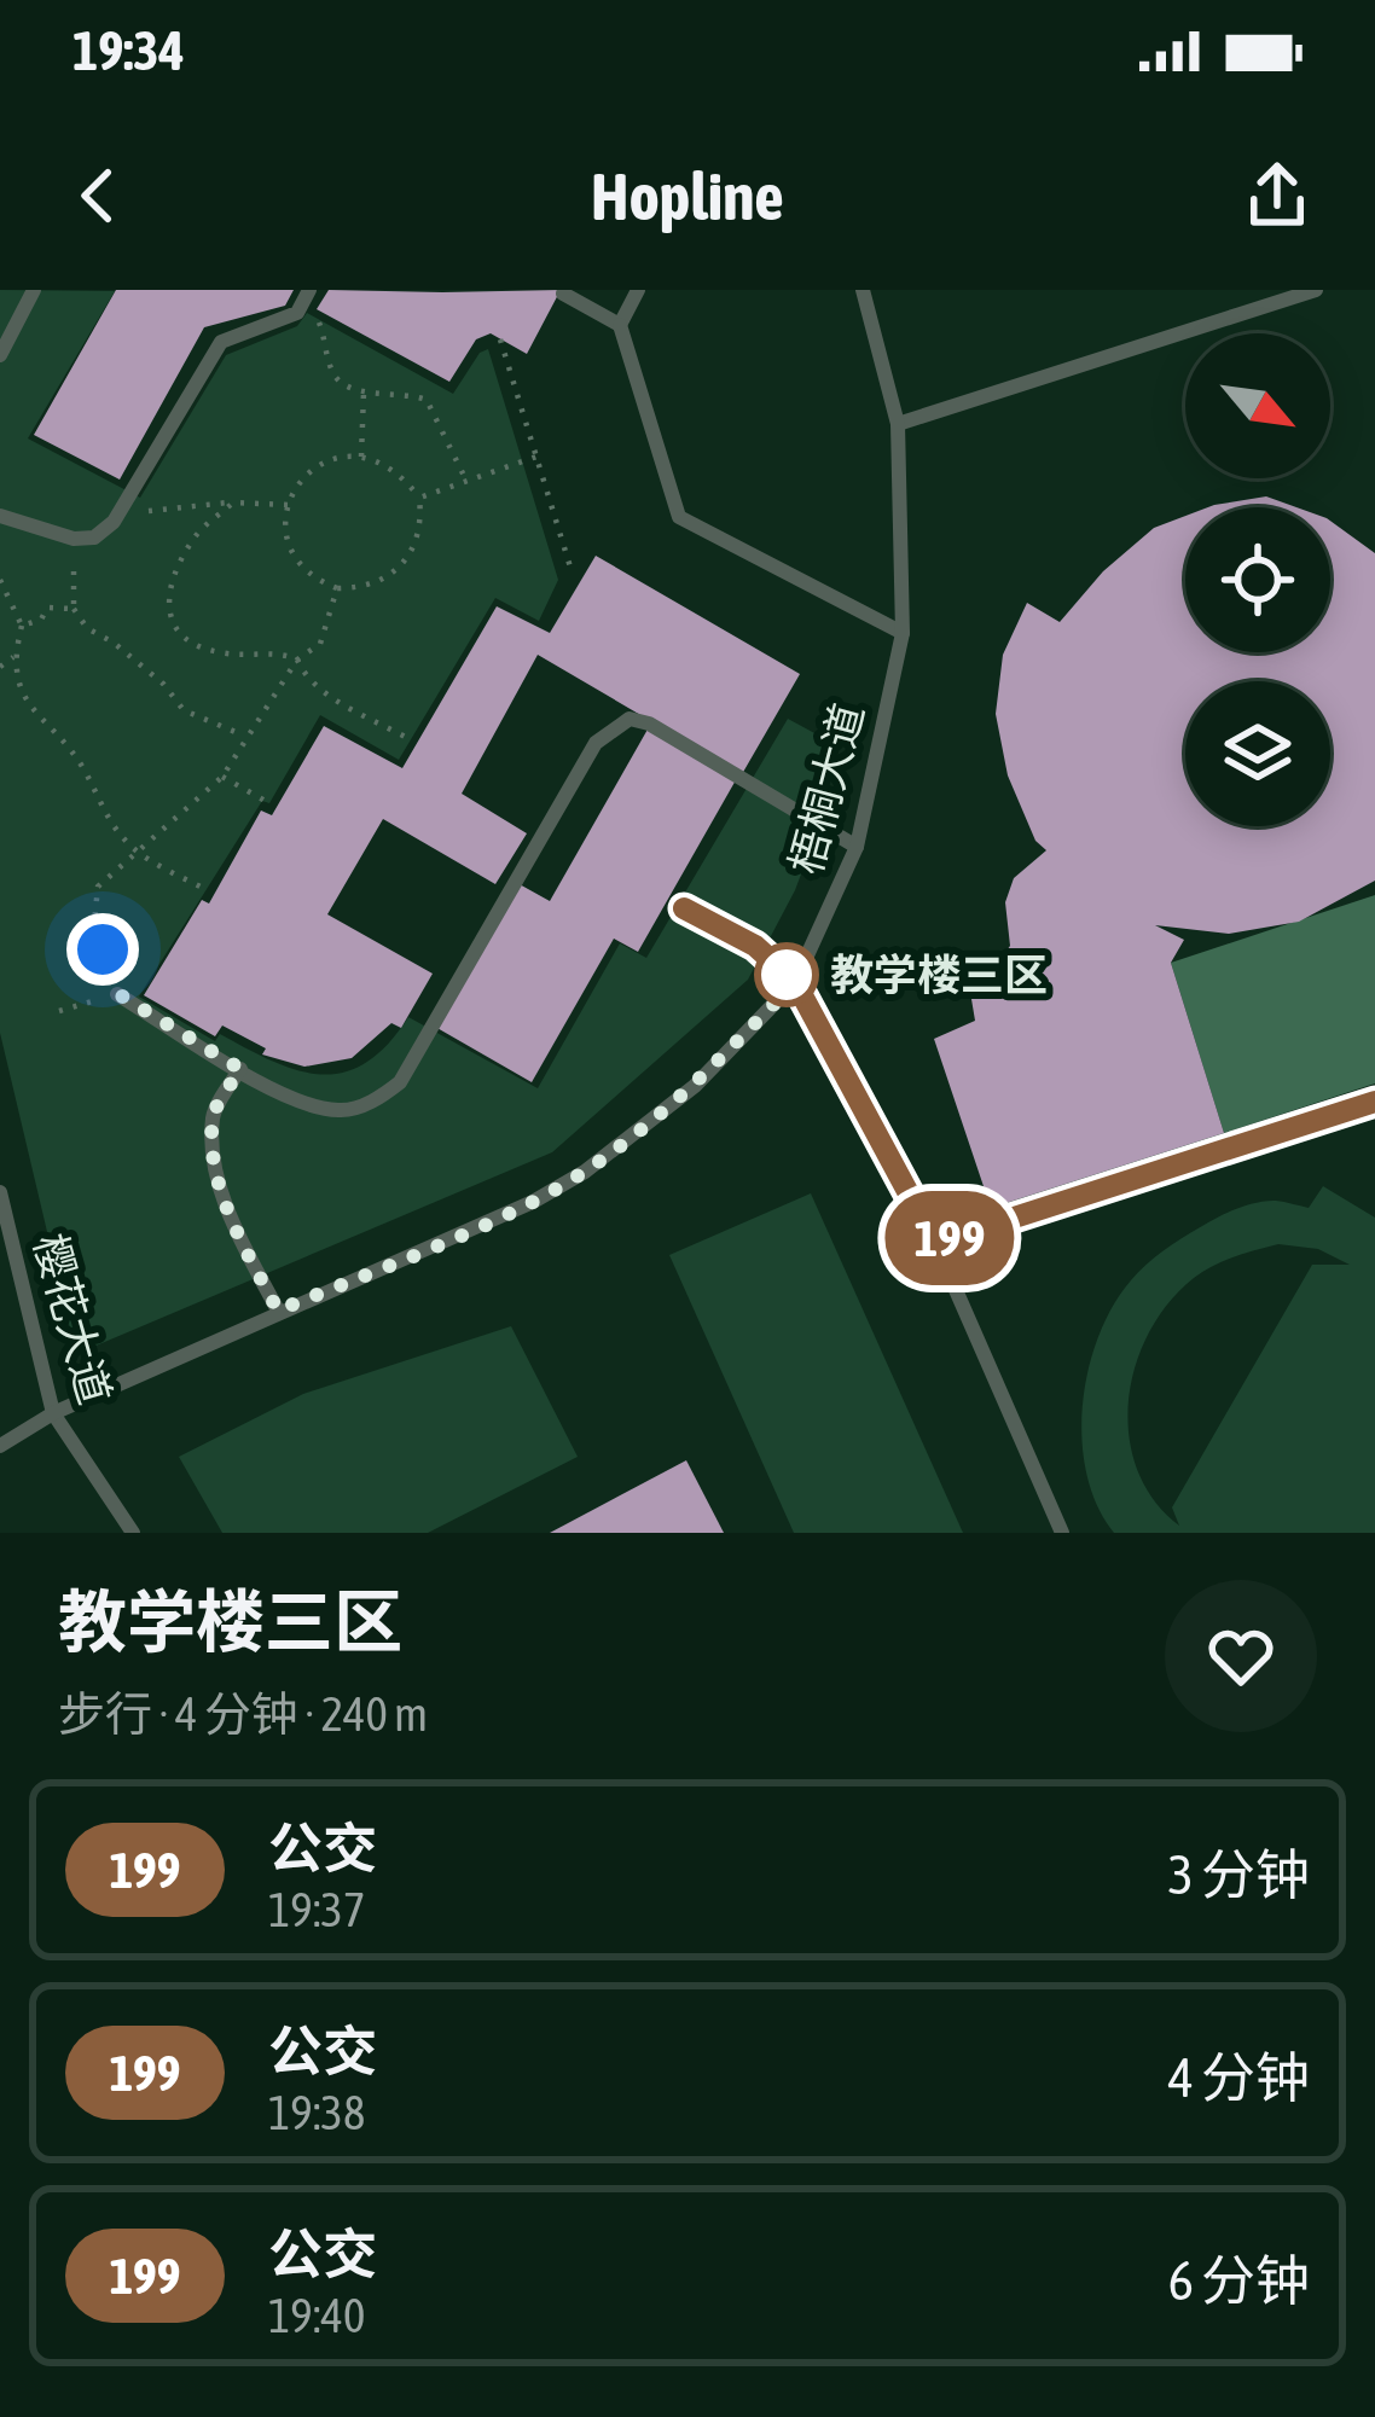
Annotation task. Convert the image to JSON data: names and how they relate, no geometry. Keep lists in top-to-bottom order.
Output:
{
  "streets": {
    "lane": ["梧桐大道", "樱花大道"]
  },
  "crossings": [
    ["梧桐大道", "樱花大道"]
  ],
  "places": ["教学楼三区"],
  "lines": ["bus line 199"],
  "north": "bottom right",
  "page": {
    "status": "19:34",
    "header": "Hopline",
    "on_map": "199",
    "heading": ["教学楼三区", "步行 · 4 分钟 · 240 m"],
    "list": [
      {
        "mark": "199",
        "name": "公交",
        "note": "19:37",
        "value": "3 分钟"
      },
      {
        "mark": "199",
        "name": "公交",
        "note": "19:38",
        "value": "4 分钟"
      },
      {
        "mark": "199",
        "name": "公交",
        "note": "19:40",
        "value": "6 分钟"
      }
    ]
  }
}
